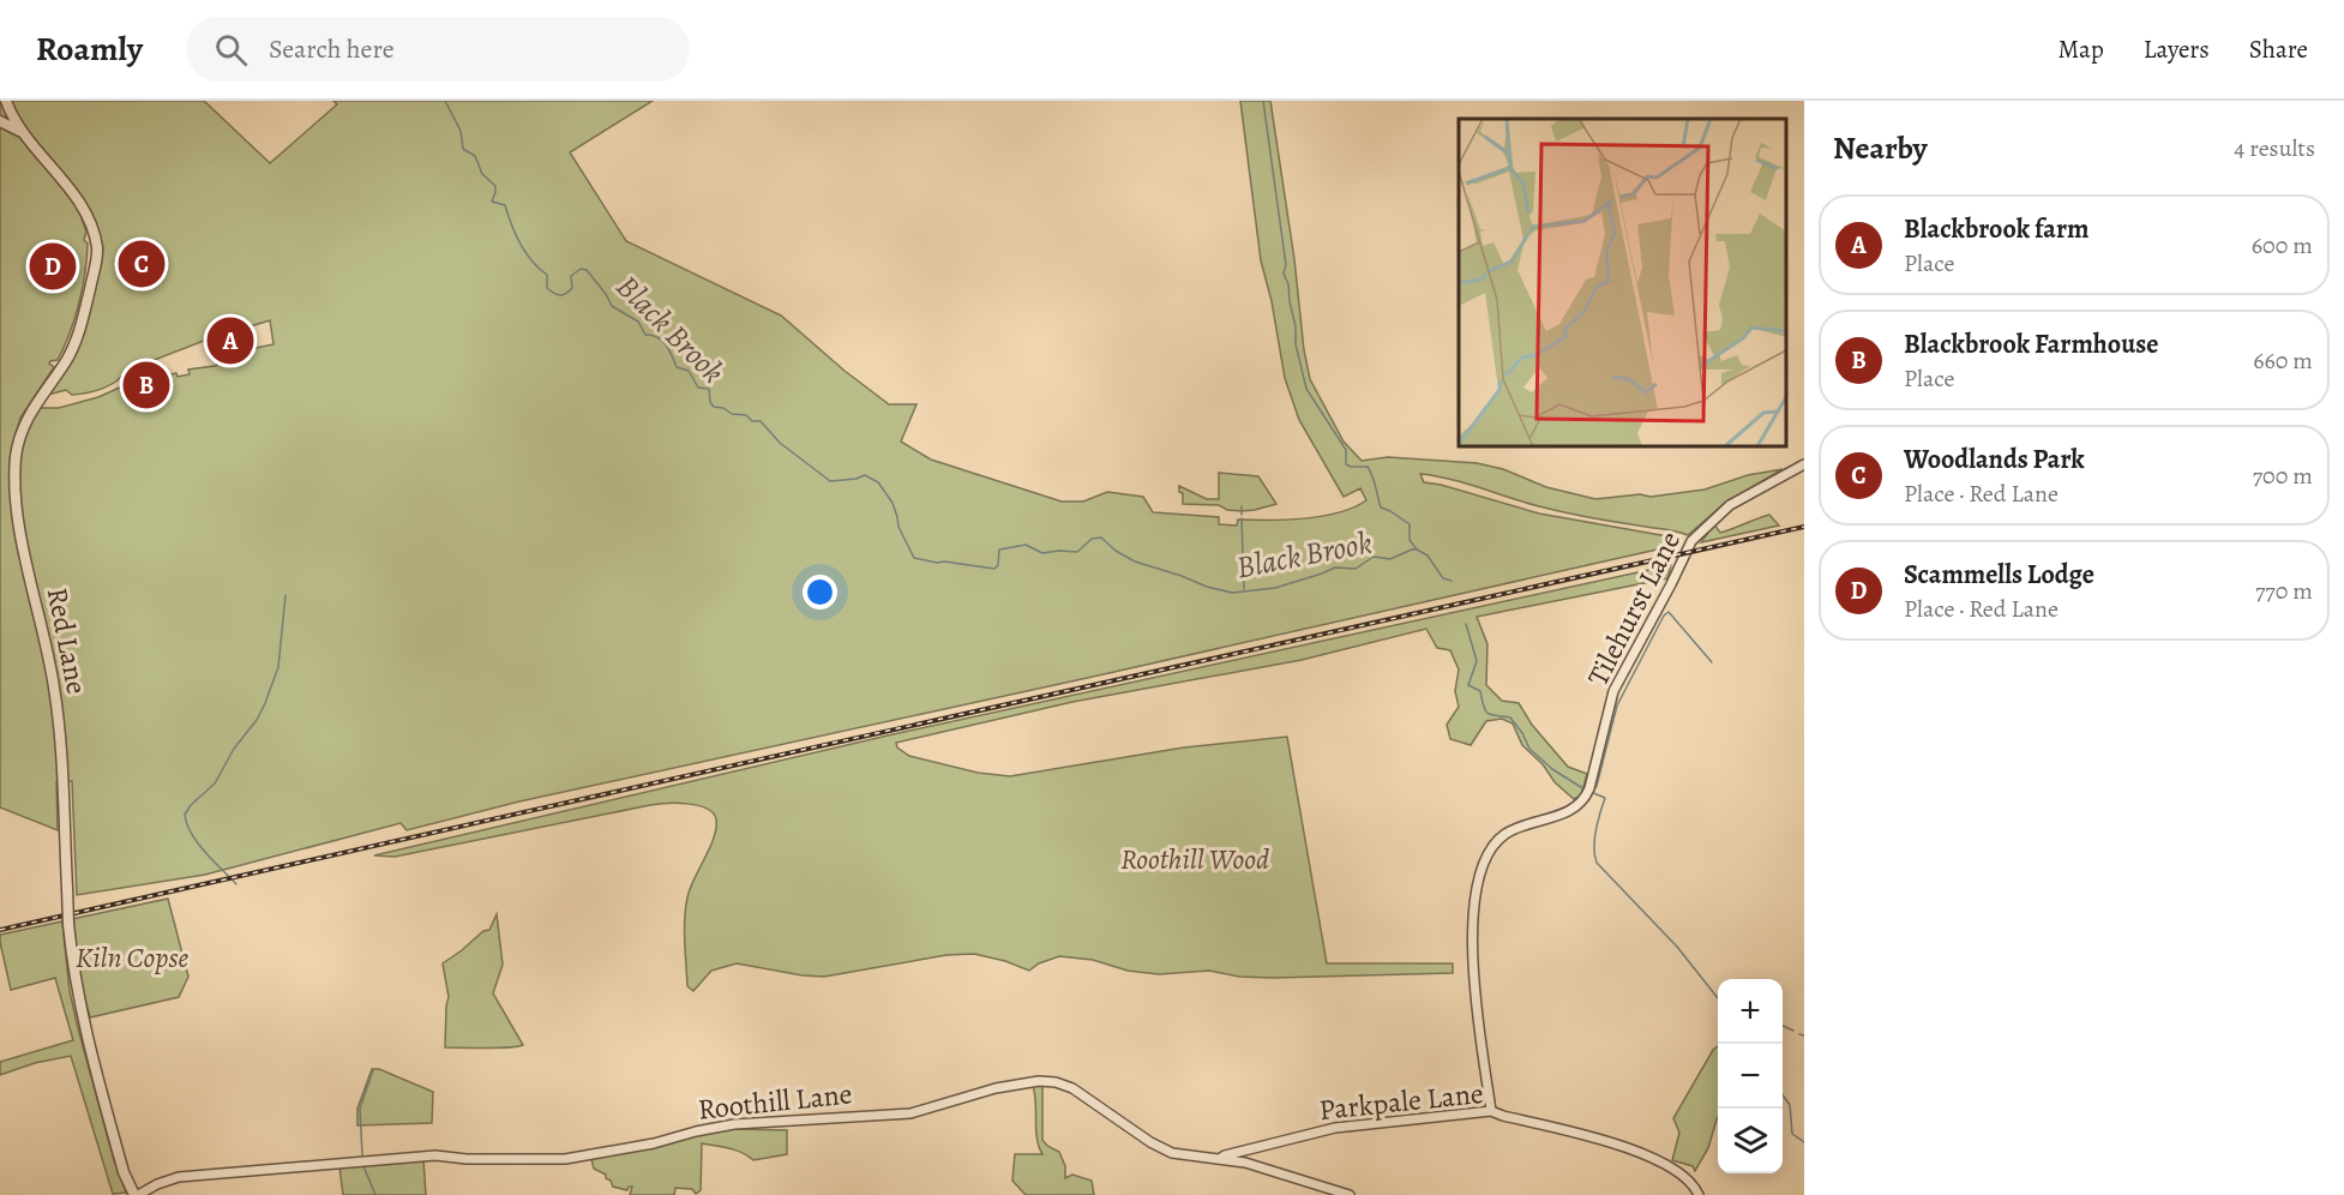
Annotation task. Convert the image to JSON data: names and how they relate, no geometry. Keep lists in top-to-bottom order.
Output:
{
  "streets": {
    "street": [
      "Tilehurst Lane",
      "Red Lane",
      "Roothill Lane",
      "Parkpale Lane"
    ]
  },
  "crossings": [
    ["Tilehurst Lane", "Parkpale Lane"],
    ["Red Lane", "Roothill Lane"],
    ["Roothill Lane", "Parkpale Lane"]
  ],
  "water": ["Black Brook"],
  "parks": ["Roothill Wood", "Kiln Copse"],
  "page": {
    "header": "Roamly",
    "search": "Search here",
    "nav": ["Map", "Layers", "Share"],
    "heading": ["Nearby", "4 results"],
    "list": [
      {
        "mark": "A",
        "name": "Blackbrook farm",
        "note": "Place",
        "value": "600 m"
      },
      {
        "mark": "B",
        "name": "Blackbrook Farmhouse",
        "note": "Place",
        "value": "660 m"
      },
      {
        "mark": "C",
        "name": "Woodlands Park",
        "note": "Place · Red Lane",
        "value": "700 m"
      },
      {
        "mark": "D",
        "name": "Scammells Lodge",
        "note": "Place · Red Lane",
        "value": "770 m"
      }
    ],
    "pins": [
      "C",
      "D",
      "A",
      "B"
    ],
    "map_buttons": ["+", "−"]
  }
}
